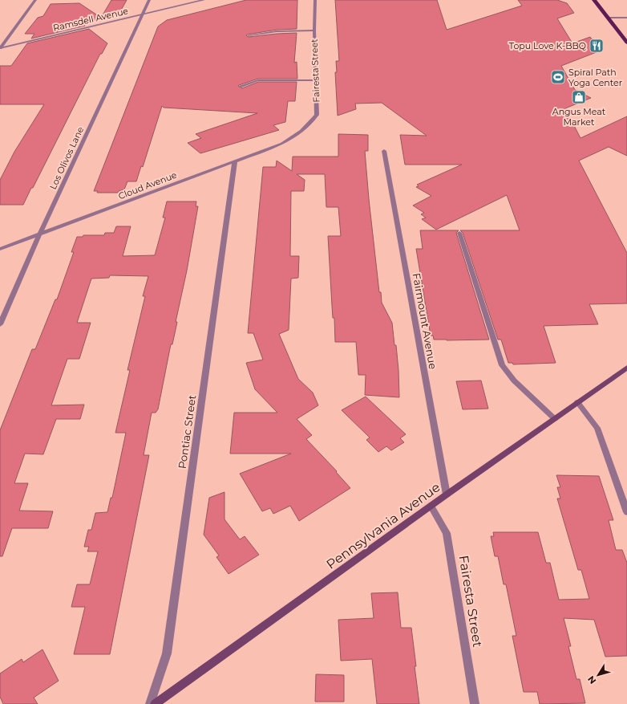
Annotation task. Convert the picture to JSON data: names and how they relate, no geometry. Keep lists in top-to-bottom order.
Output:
{
  "streets": {
    "main road": ["Pennsylvania Avenue"],
    "street": [
      "Ramsdell Avenue",
      "Fairesta Street",
      "Los Olivos Lane",
      "Cloud Avenue",
      "Fairmount Avenue",
      "Pontiac Street"
    ]
  },
  "crossings": [
    ["Ramsdell Avenue", "Los Olivos Lane"],
    ["Fairesta Street", "Cloud Avenue"],
    ["Fairesta Street", "Pennsylvania Avenue"],
    ["Los Olivos Lane", "Cloud Avenue"],
    ["Cloud Avenue", "Pontiac Street"],
    ["Fairmount Avenue", "Pennsylvania Avenue"]
  ],
  "places": {
    "restaurant": ["Topu Love K-BBQ"],
    "sports": ["Spiral Path Yoga Center"],
    "shop": ["Angus Meat Market"]
  },
  "north": "bottom left"
}
